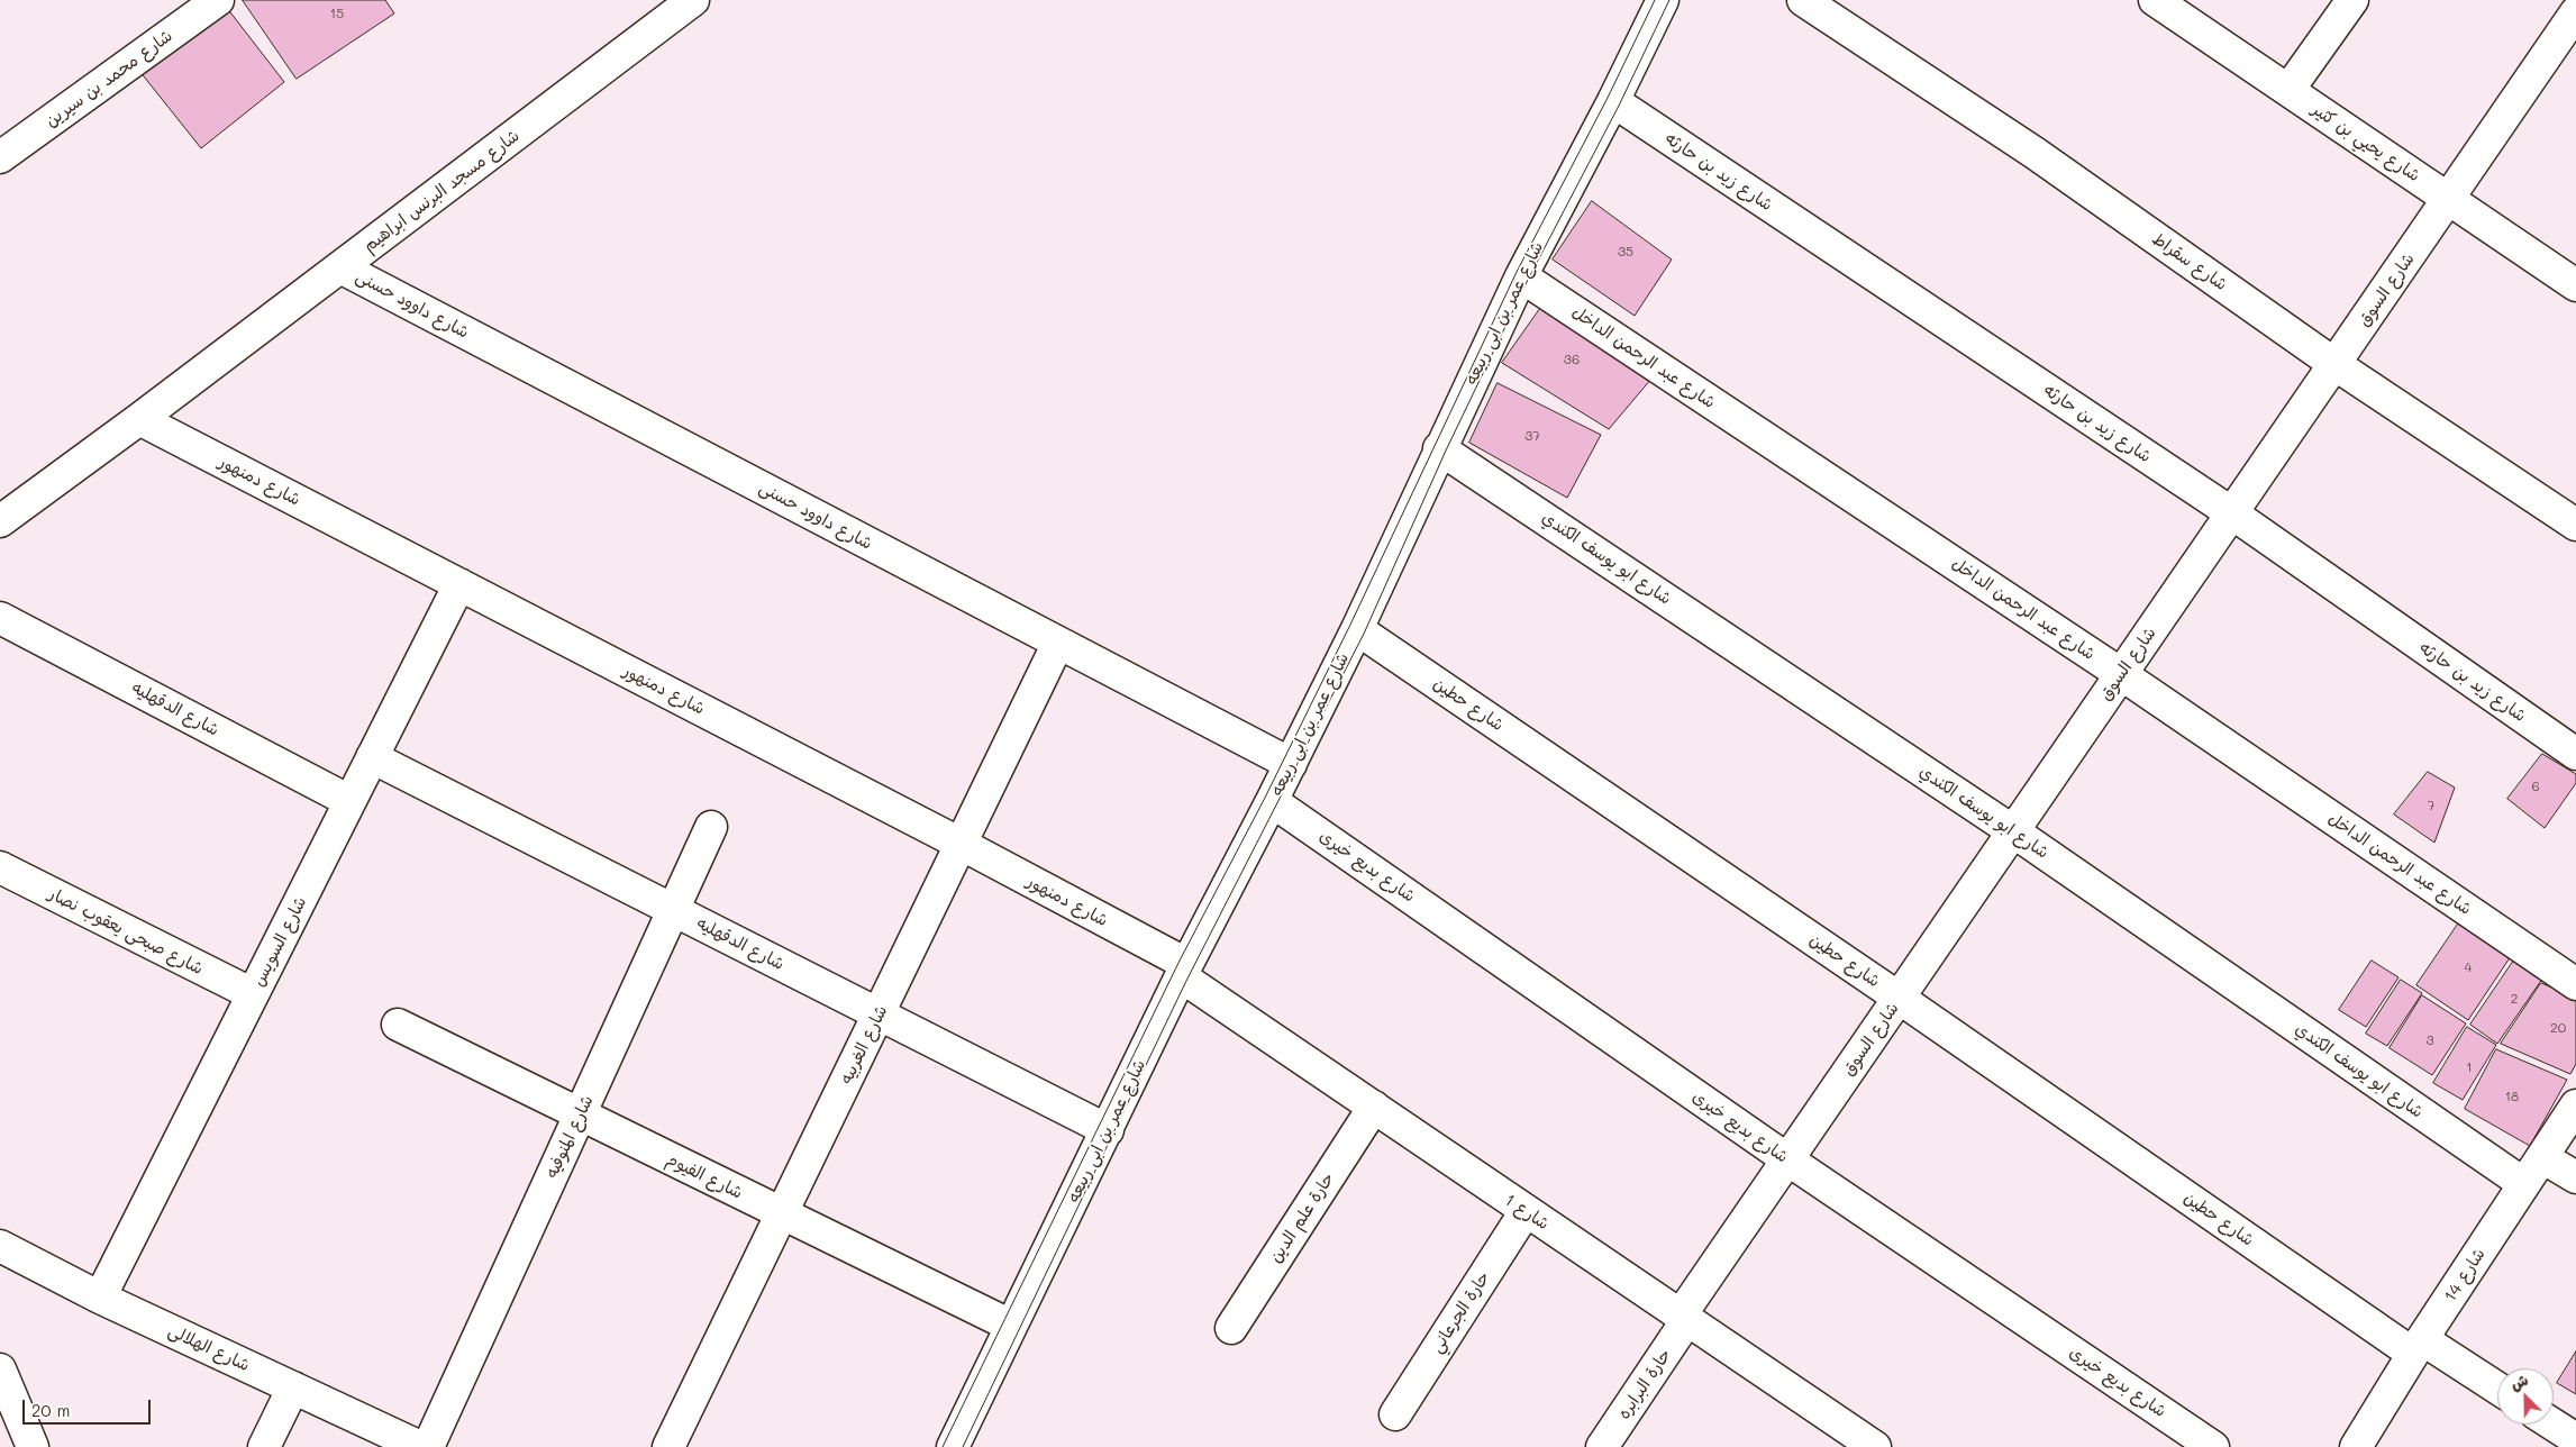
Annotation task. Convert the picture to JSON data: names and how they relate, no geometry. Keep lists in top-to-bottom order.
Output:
{
  "streets": {
    "street": [
      "شارع محمد بن سيرين",
      "شارع يحيي بن كثير",
      "شارع زيد بن حارثه",
      "شارع مسجد البرنس ابراهيم",
      "شارع سقراط",
      "شارع السوق",
      "شارع داوود حسنى",
      "شارع عمر بن ابى ربيعه",
      "شارع عبد الرحمن الداخل",
      "شارع دمنهور",
      "شارع ابو يوسف الكندي",
      "شارع حطين",
      "شارع الدقهليه",
      "شارع بديع خيرى",
      "شارع صبحى يعقوب نصار",
      "شارع السويس",
      "شارع الغربيه",
      "شارع المنوفيه",
      "شارع الفيوم",
      "شارع 1",
      "حارة علم الدين",
      "شارع 14",
      "حارة الجرعاني",
      "شارع الهلالى",
      "حارة البرابره"
    ]
  },
  "crossings": [
    ["شارع يحيي بن كثير", "شارع السوق"],
    ["شارع زيد بن حارثه", "شارع السوق"],
    ["شارع زيد بن حارثه", "شارع عمر بن ابى ربيعه"],
    ["شارع مسجد البرنس ابراهيم", "شارع داوود حسنى"],
    ["شارع مسجد البرنس ابراهيم", "شارع دمنهور"],
    ["شارع سقراط", "شارع السوق"],
    ["شارع السوق", "شارع عبد الرحمن الداخل"],
    ["شارع السوق", "شارع ابو يوسف الكندي"],
    ["شارع السوق", "شارع حطين"],
    ["شارع السوق", "شارع بديع خيرى"],
    ["شارع السوق", "شارع 1"],
    ["شارع السوق", "حارة البرابره"],
    ["شارع داوود حسنى", "شارع عمر بن ابى ربيعه"],
    ["شارع داوود حسنى", "شارع الغربيه"],
    ["شارع عمر بن ابى ربيعه", "شارع عبد الرحمن الداخل"],
    ["شارع عمر بن ابى ربيعه", "شارع دمنهور"],
    ["شارع عمر بن ابى ربيعه", "شارع ابو يوسف الكندي"],
    ["شارع عمر بن ابى ربيعه", "شارع حطين"],
    ["شارع عمر بن ابى ربيعه", "شارع الدقهليه"],
    ["شارع عمر بن ابى ربيعه", "شارع بديع خيرى"],
    ["شارع عمر بن ابى ربيعه", "شارع الفيوم"],
    ["شارع عمر بن ابى ربيعه", "شارع 1"],
    ["شارع دمنهور", "شارع السويس"],
    ["شارع دمنهور", "شارع الغربيه"],
    ["شارع دمنهور", "شارع 1"],
    ["شارع ابو يوسف الكندي", "شارع 14"],
    ["شارع حطين", "شارع 14"],
    ["شارع الدقهليه", "شارع السويس"],
    ["شارع الدقهليه", "شارع الغربيه"],
    ["شارع الدقهليه", "شارع المنوفيه"],
    ["شارع صبحى يعقوب نصار", "شارع السويس"],
    ["شارع السويس", "شارع الهلالى"],
    ["شارع الغربيه", "شارع الفيوم"],
    ["شارع المنوفيه", "شارع الفيوم"],
    ["شارع 1", "حارة علم الدين"],
    ["شارع 1", "حارة الجرعاني"],
    ["شارع 1", "حارة البرابره"]
  ],
  "house_numbers": [
    "15",
    "35",
    "36",
    "37",
    "6",
    "7",
    "4",
    "2",
    "20",
    "3",
    "1",
    "18"
  ],
  "scale_bar": "20 m",
  "north": "top left"
}
